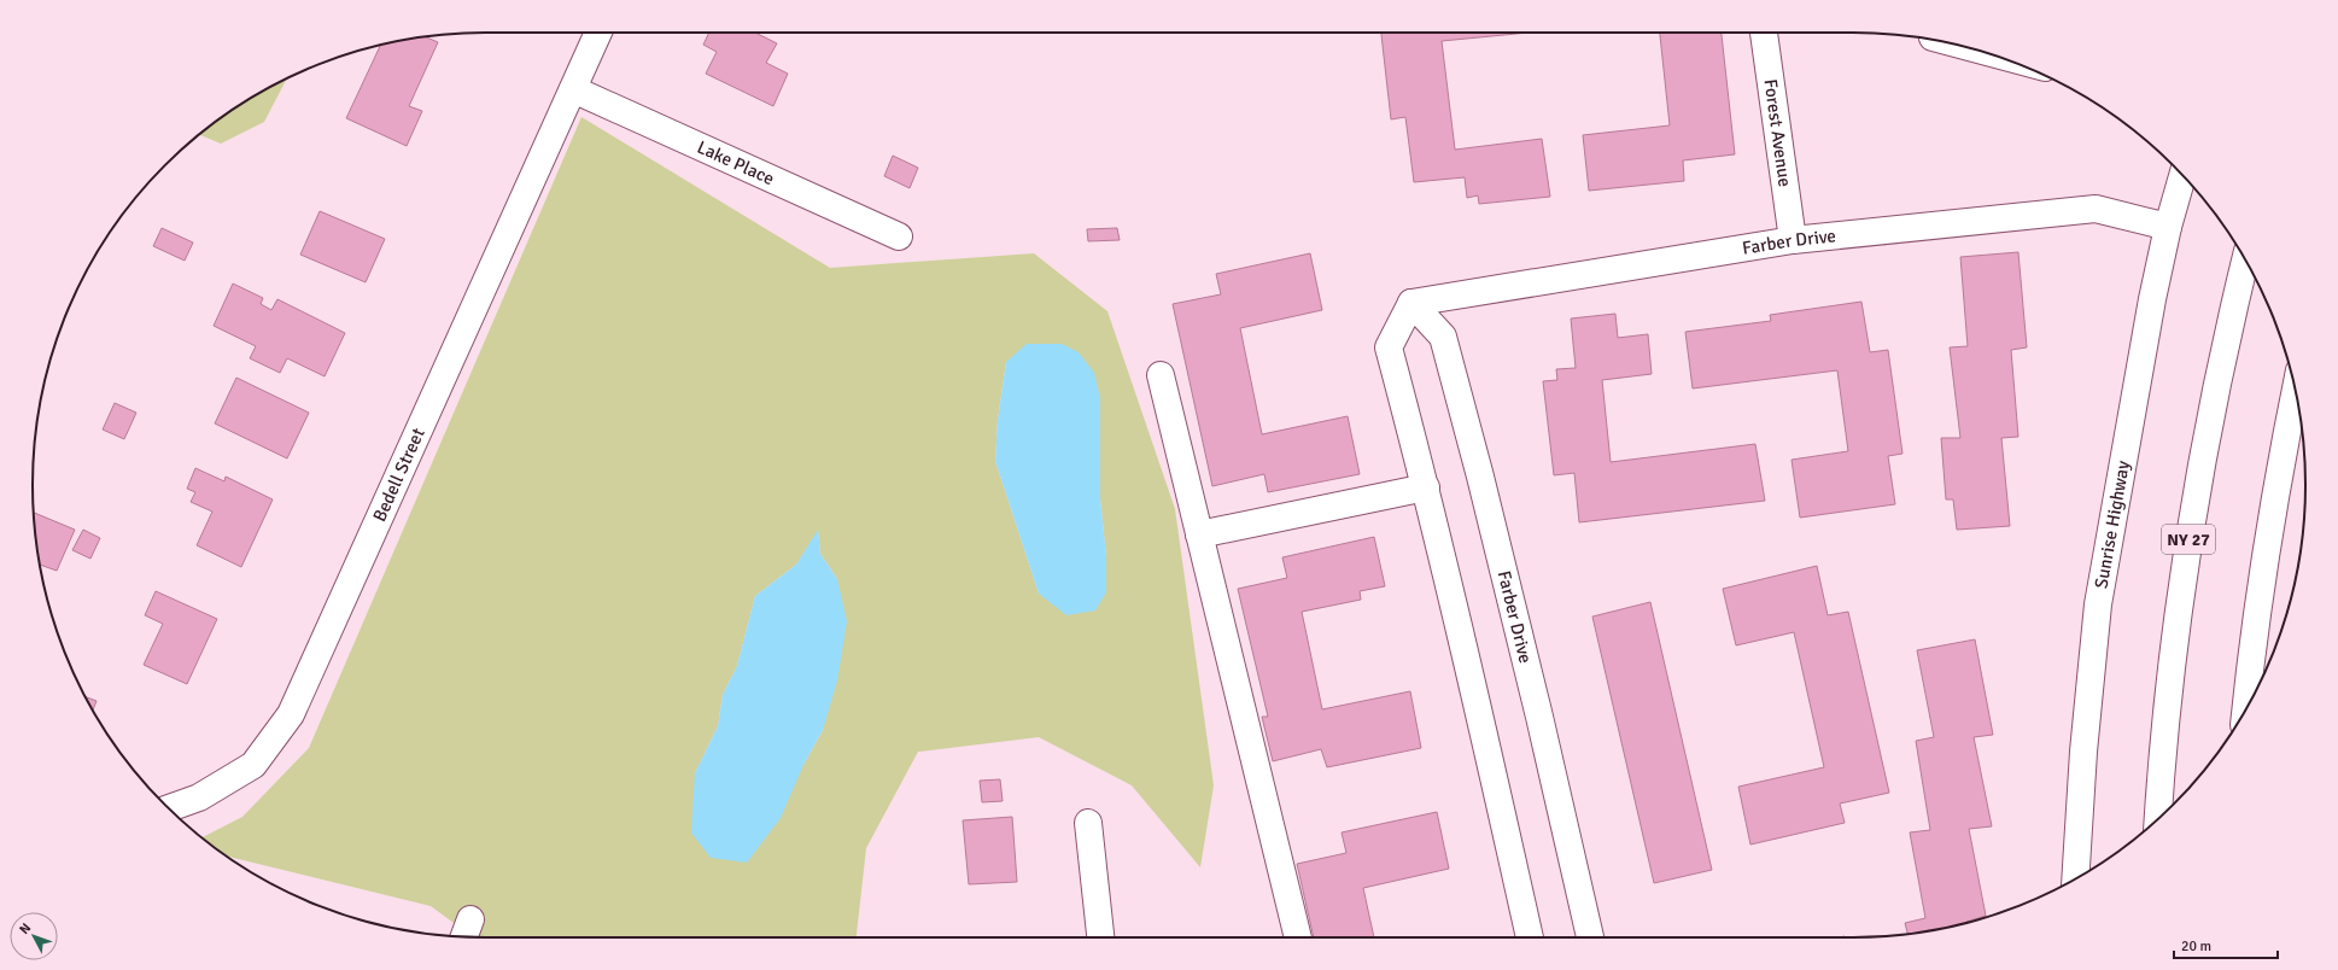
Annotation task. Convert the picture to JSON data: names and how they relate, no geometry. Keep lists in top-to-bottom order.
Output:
{
  "streets": {
    "main road": [
      "Forest Avenue",
      "Lake Place",
      "Farber Drive",
      "Bedell Street",
      "Sunrise Highway",
      "NY 27"
    ]
  },
  "crossings": [
    ["Forest Avenue", "Farber Drive"],
    ["Lake Place", "Bedell Street"],
    ["Farber Drive", "Sunrise Highway"]
  ],
  "scale_bar": "20 m",
  "north": "top left"
}
